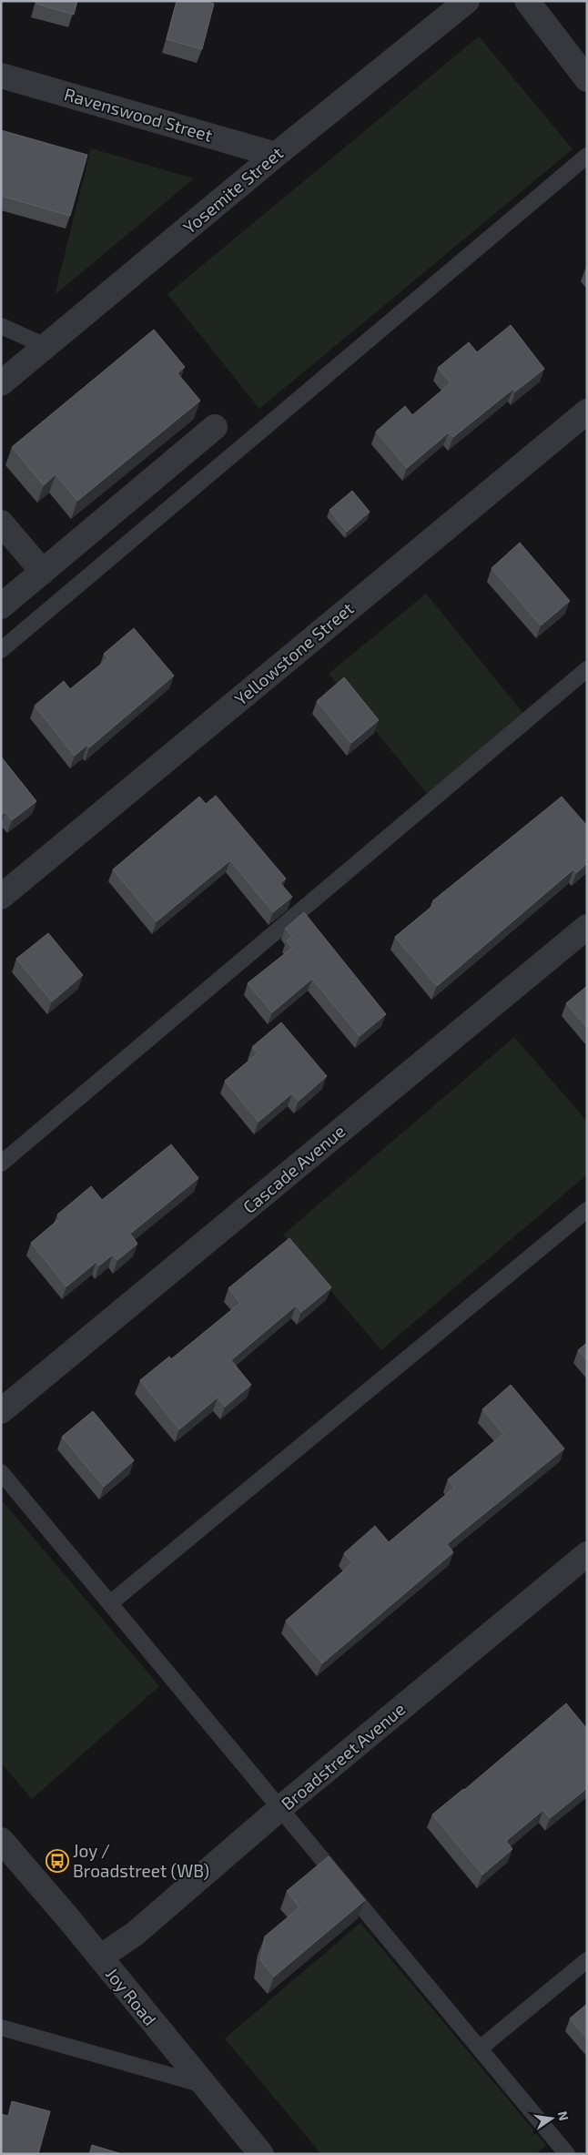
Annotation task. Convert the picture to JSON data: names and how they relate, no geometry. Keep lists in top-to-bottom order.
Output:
{
  "streets": {
    "street": [
      "Ravenswood Street",
      "Yosemite Street",
      "Yellowstone Street",
      "Cascade Avenue",
      "Broadstreet Avenue",
      "Joy Road"
    ]
  },
  "crossings": [
    ["Ravenswood Street", "Yosemite Street"],
    ["Broadstreet Avenue", "Joy Road"]
  ],
  "places": {
    "bus stop": ["Joy / Broadstreet (WB)"]
  },
  "north": "right"
}
